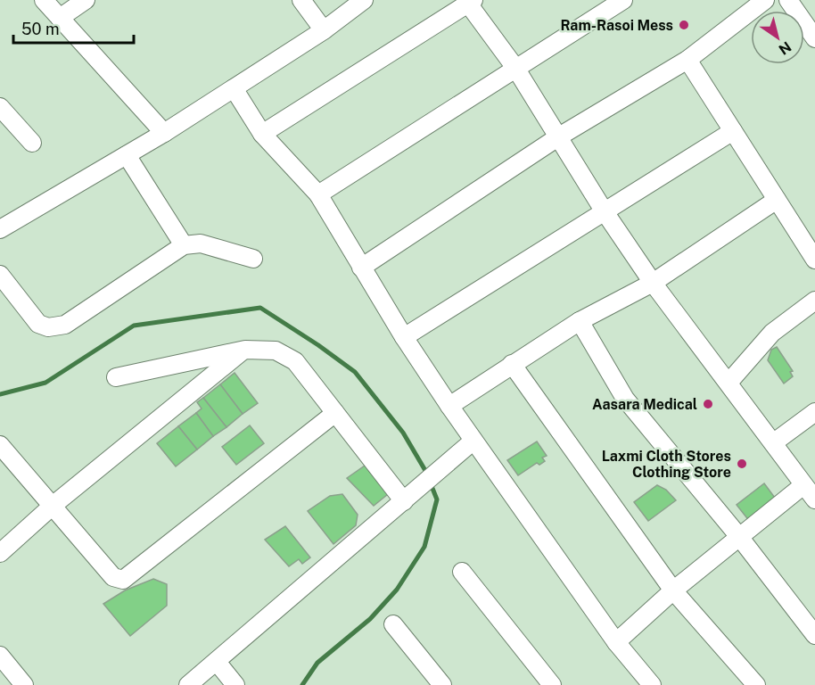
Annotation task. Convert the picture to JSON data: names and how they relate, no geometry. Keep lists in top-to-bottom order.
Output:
{
  "places": ["Ram-Rasoi Mess", "Aasara Medical", "Laxmi Cloth Stores Clothing Store"],
  "scale_bar": "50 m",
  "north": "bottom right"
}
